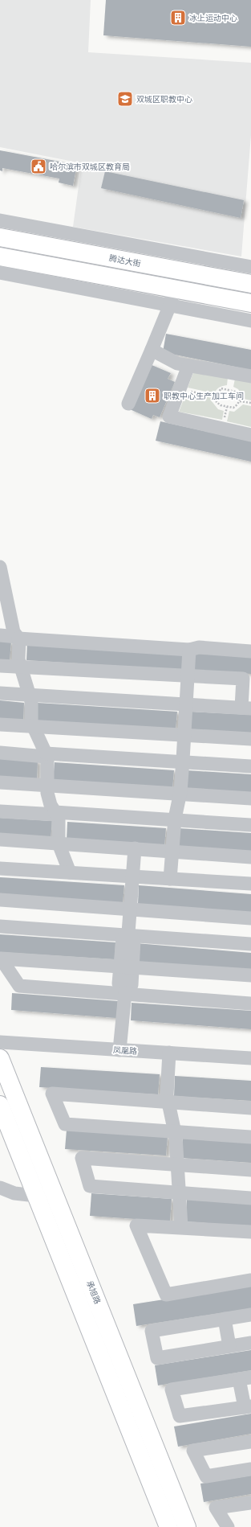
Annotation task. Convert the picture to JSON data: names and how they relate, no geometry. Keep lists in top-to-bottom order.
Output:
{
  "streets": {
    "main road": ["腾达大街", "承旭路"],
    "street": ["凤凰路"]
  },
  "places": {
    "building": ["冰上运动中心", "职教中心生产加工车间"],
    "school or university": ["双城区职教中心"],
    "public building": ["哈尔滨市双城区教育局"]
  }
}
